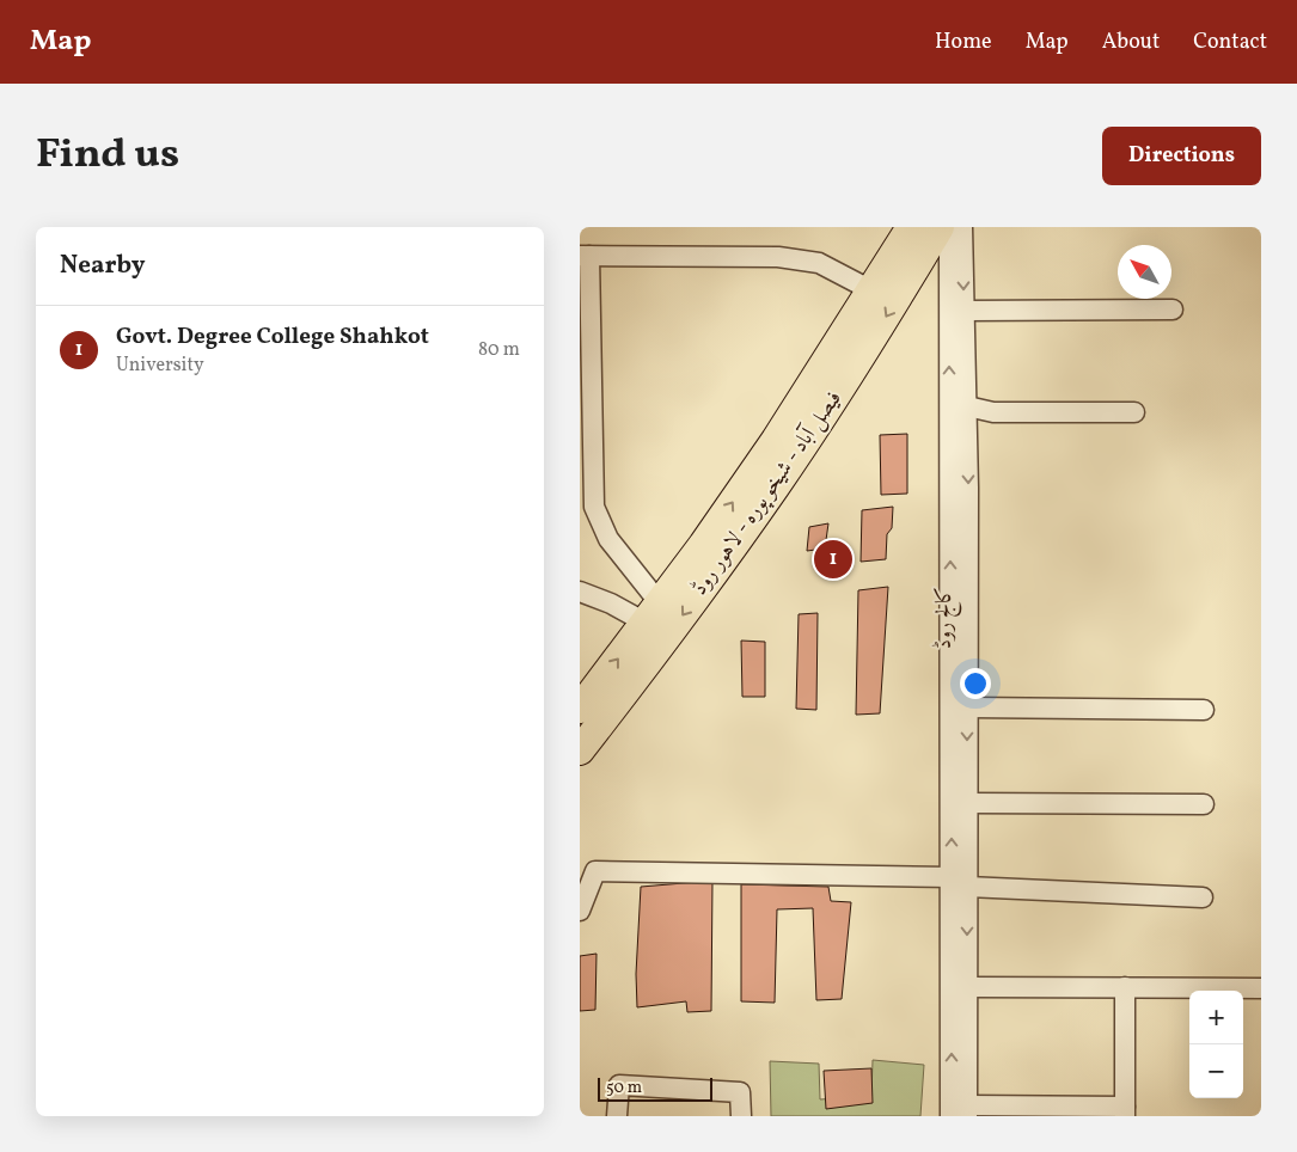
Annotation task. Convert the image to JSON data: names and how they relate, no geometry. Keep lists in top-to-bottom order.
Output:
{
  "streets": {
    "highway": ["فیصل آباد - شیخو پورہ - لاہور روڈ"],
    "street": ["کالج روڈ"]
  },
  "scale_bar": "50 m",
  "north": "top left",
  "page": {
    "header": "Map",
    "nav": [
      "Home",
      "Map",
      "About",
      "Contact"
    ],
    "title": "Find us",
    "buttons": "Directions",
    "heading": "Nearby",
    "list": [
      {
        "mark": "1",
        "name": "Govt. Degree College Shahkot",
        "note": "University",
        "value": "80 m"
      }
    ],
    "pins": "1",
    "map_buttons": ["+", "−"],
    "scale": "50 m"
  }
}
